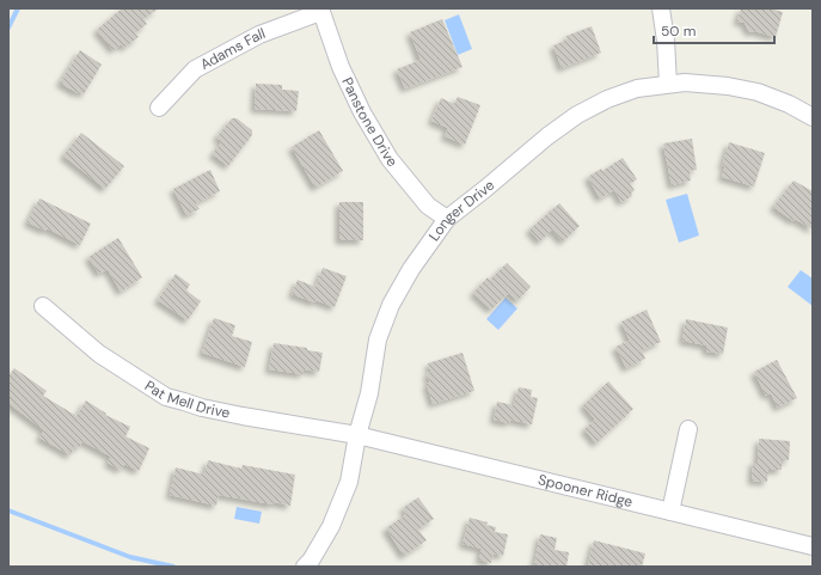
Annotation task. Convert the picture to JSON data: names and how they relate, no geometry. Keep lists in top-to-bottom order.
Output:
{
  "streets": {
    "street": [
      "Adams Fall",
      "Panstone Drive",
      "Longer Drive",
      "Pat Mell Drive",
      "Spooner Ridge"
    ]
  },
  "crossings": [
    ["Adams Fall", "Panstone Drive"],
    ["Panstone Drive", "Longer Drive"],
    ["Longer Drive", "Pat Mell Drive"],
    ["Longer Drive", "Spooner Ridge"],
    ["Pat Mell Drive", "Spooner Ridge"]
  ],
  "scale_bar": "50 m"
}
